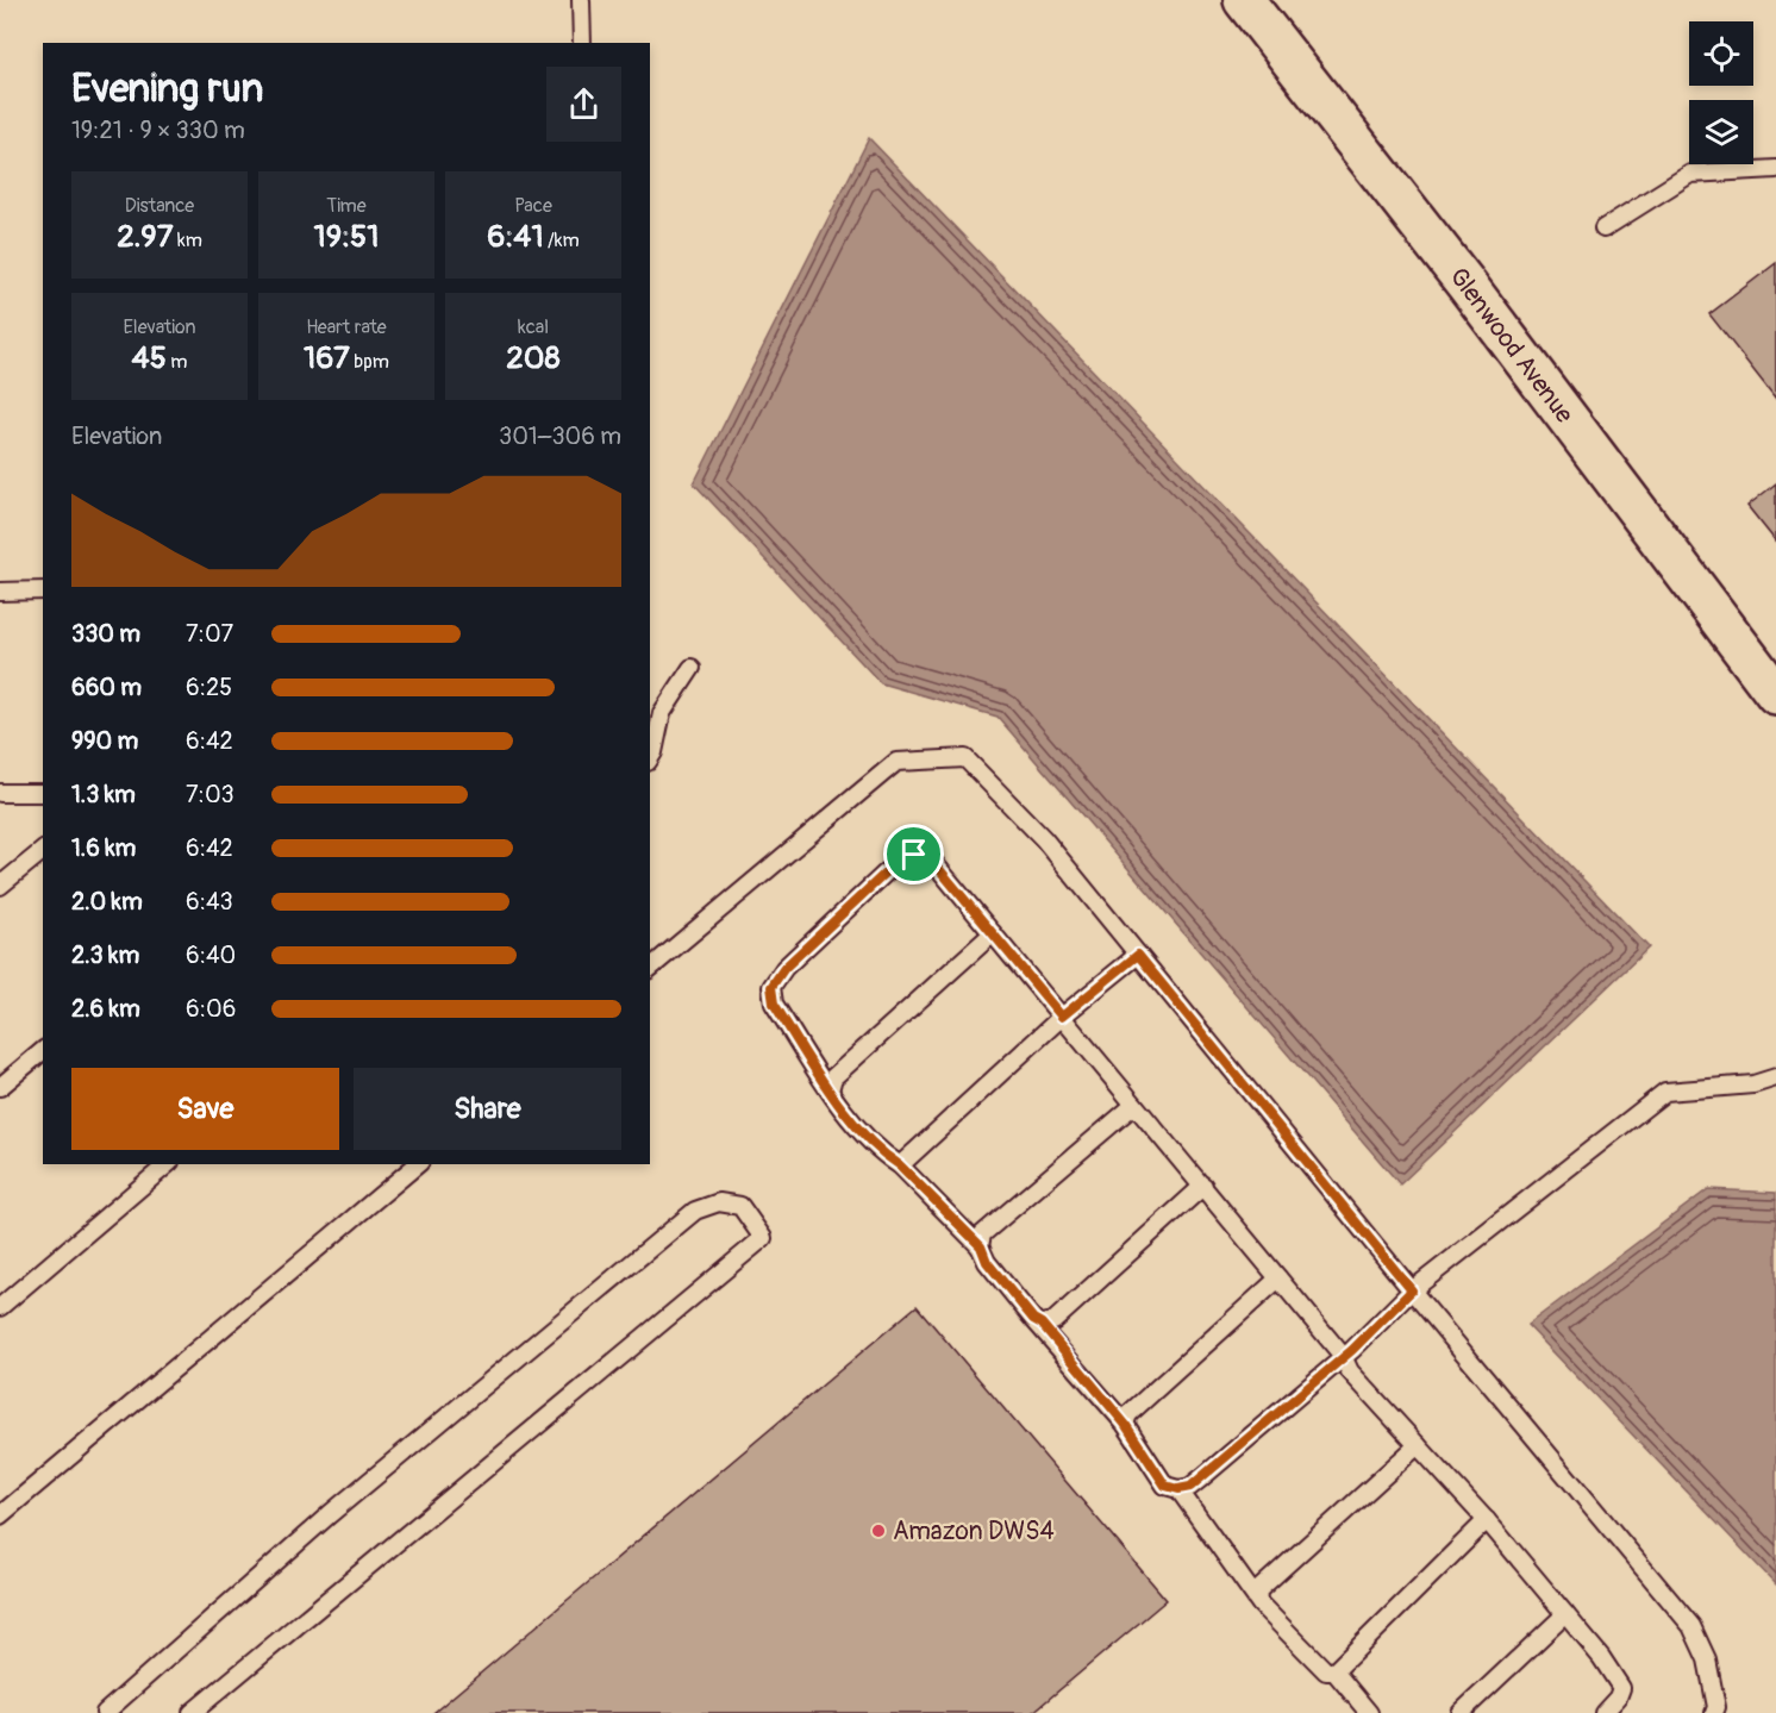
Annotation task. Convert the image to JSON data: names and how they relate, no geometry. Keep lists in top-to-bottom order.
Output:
{
  "streets": {
    "street": ["Glenwood Avenue"]
  },
  "places": ["Amazon DWS4"],
  "page": {
    "heading": ["Evening run", "19:21 · 9 × 330 m"],
    "stats": [
      ["Distance", "2.97 km"],
      ["Time", "19:51"],
      ["Pace", "6:41 /km"],
      ["Elevation", "45 m"],
      ["Heart rate", "167 bpm"],
      ["kcal", "208"]
    ],
    "chart": ["Elevation", "301–306 m"],
    "list": [
      {
        "name": "330 m",
        "note": "7:07"
      },
      {
        "name": "660 m",
        "note": "6:25"
      },
      {
        "name": "990 m",
        "note": "6:42"
      },
      {
        "name": "1.3 km",
        "note": "7:03"
      },
      {
        "name": "1.6 km",
        "note": "6:42"
      },
      {
        "name": "2.0 km",
        "note": "6:43"
      },
      {
        "name": "2.3 km",
        "note": "6:40"
      },
      {
        "name": "2.6 km",
        "note": "6:06"
      }
    ],
    "buttons": ["Save", "Share"]
  }
}
